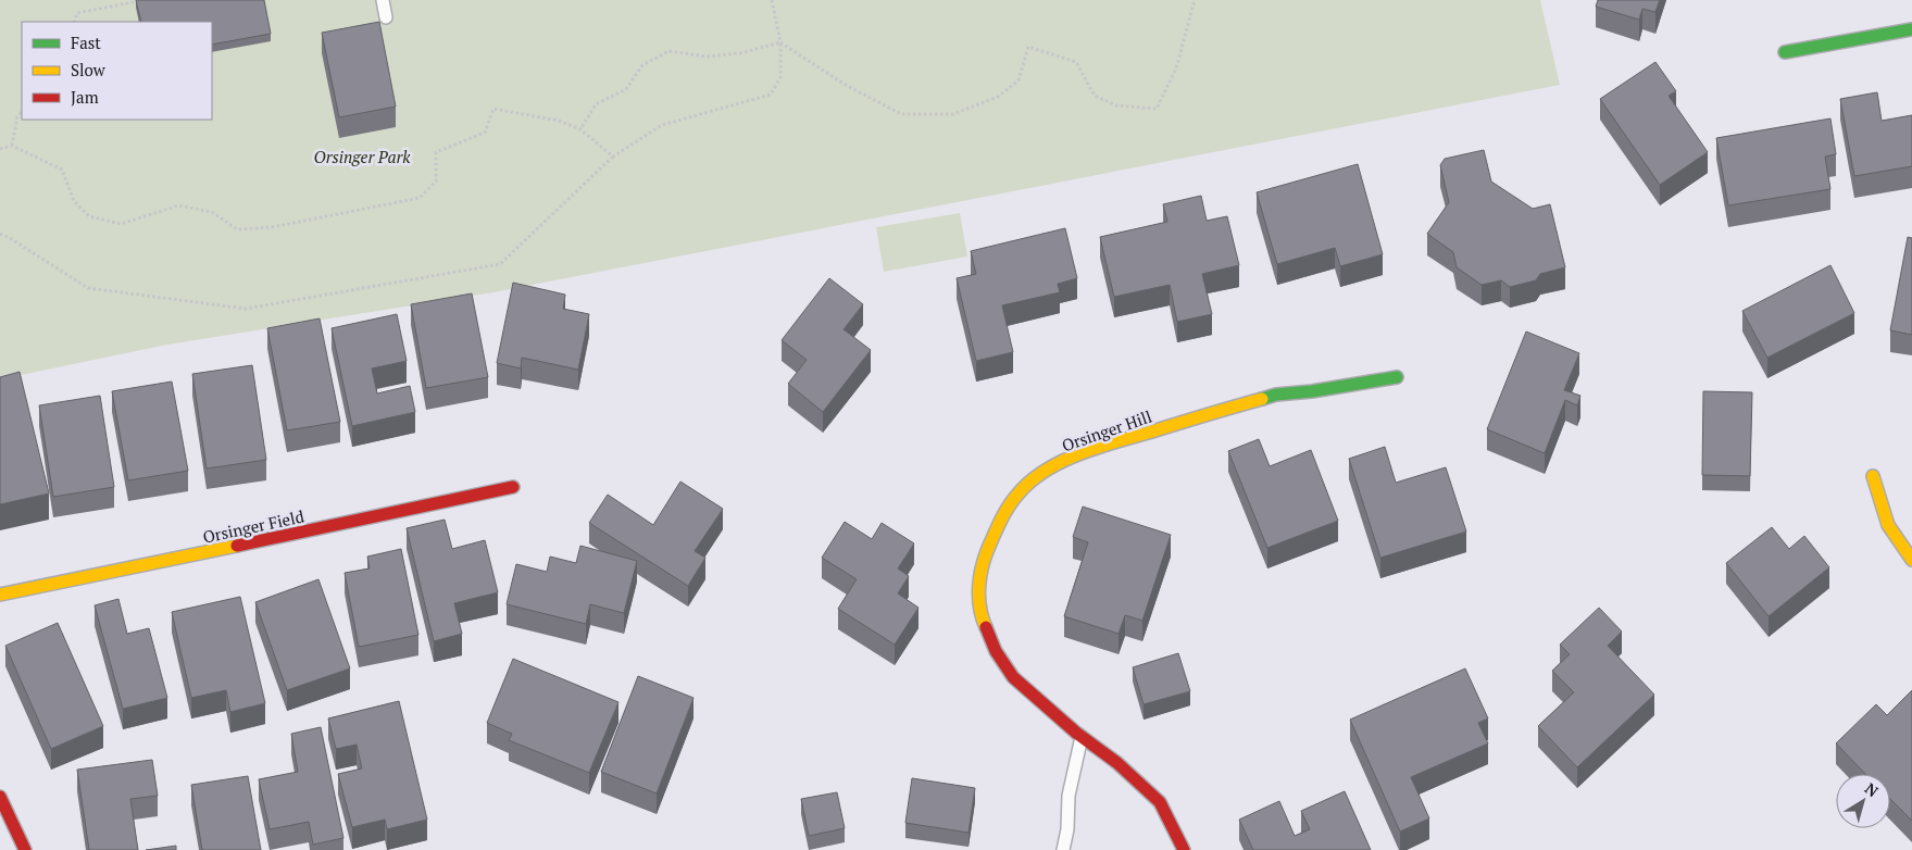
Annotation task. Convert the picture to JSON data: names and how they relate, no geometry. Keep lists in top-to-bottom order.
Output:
{
  "streets": {
    "street": ["Orsinger Hill", "Orsinger Field"]
  },
  "parks": ["Orsinger Park"],
  "legend": ["Fast", "Slow", "Jam"],
  "north": "top right"
}
